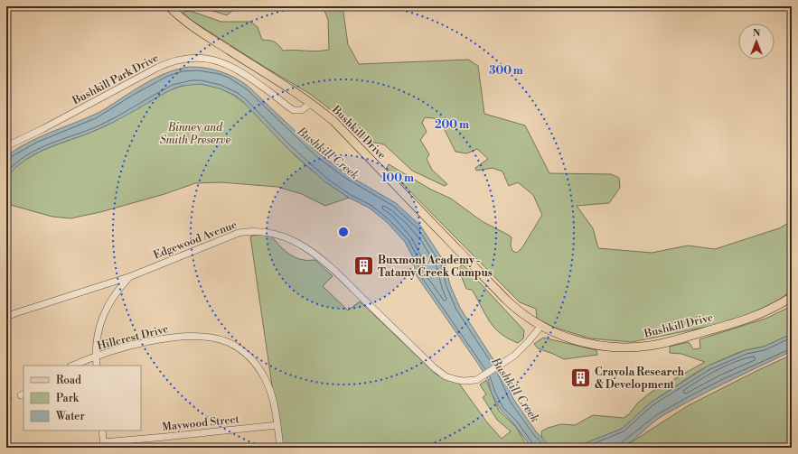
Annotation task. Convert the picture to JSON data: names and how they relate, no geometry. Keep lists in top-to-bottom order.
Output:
{
  "streets": {
    "main road": ["Bushkill Drive"],
    "street": [
      "Bushkill Park Drive",
      "Edgewood Avenue",
      "Hillcrest Drive",
      "Maywood Street"
    ]
  },
  "crossings": [
    ["Bushkill Park Drive", "Bushkill Drive"],
    ["Bushkill Drive", "Edgewood Avenue"],
    ["Hillcrest Drive", "Maywood Street"]
  ],
  "water": ["Bushkill Creek"],
  "parks": ["Binney and Smith Preserve"],
  "places": {
    "building": ["Buxmont Academy - Tatamy Creek Campus", "Crayola Research & Development"]
  },
  "legend": ["Road", "Park", "Water"],
  "north": "top",
  "rings": ["300 m", "200 m", "100 m"]
}
